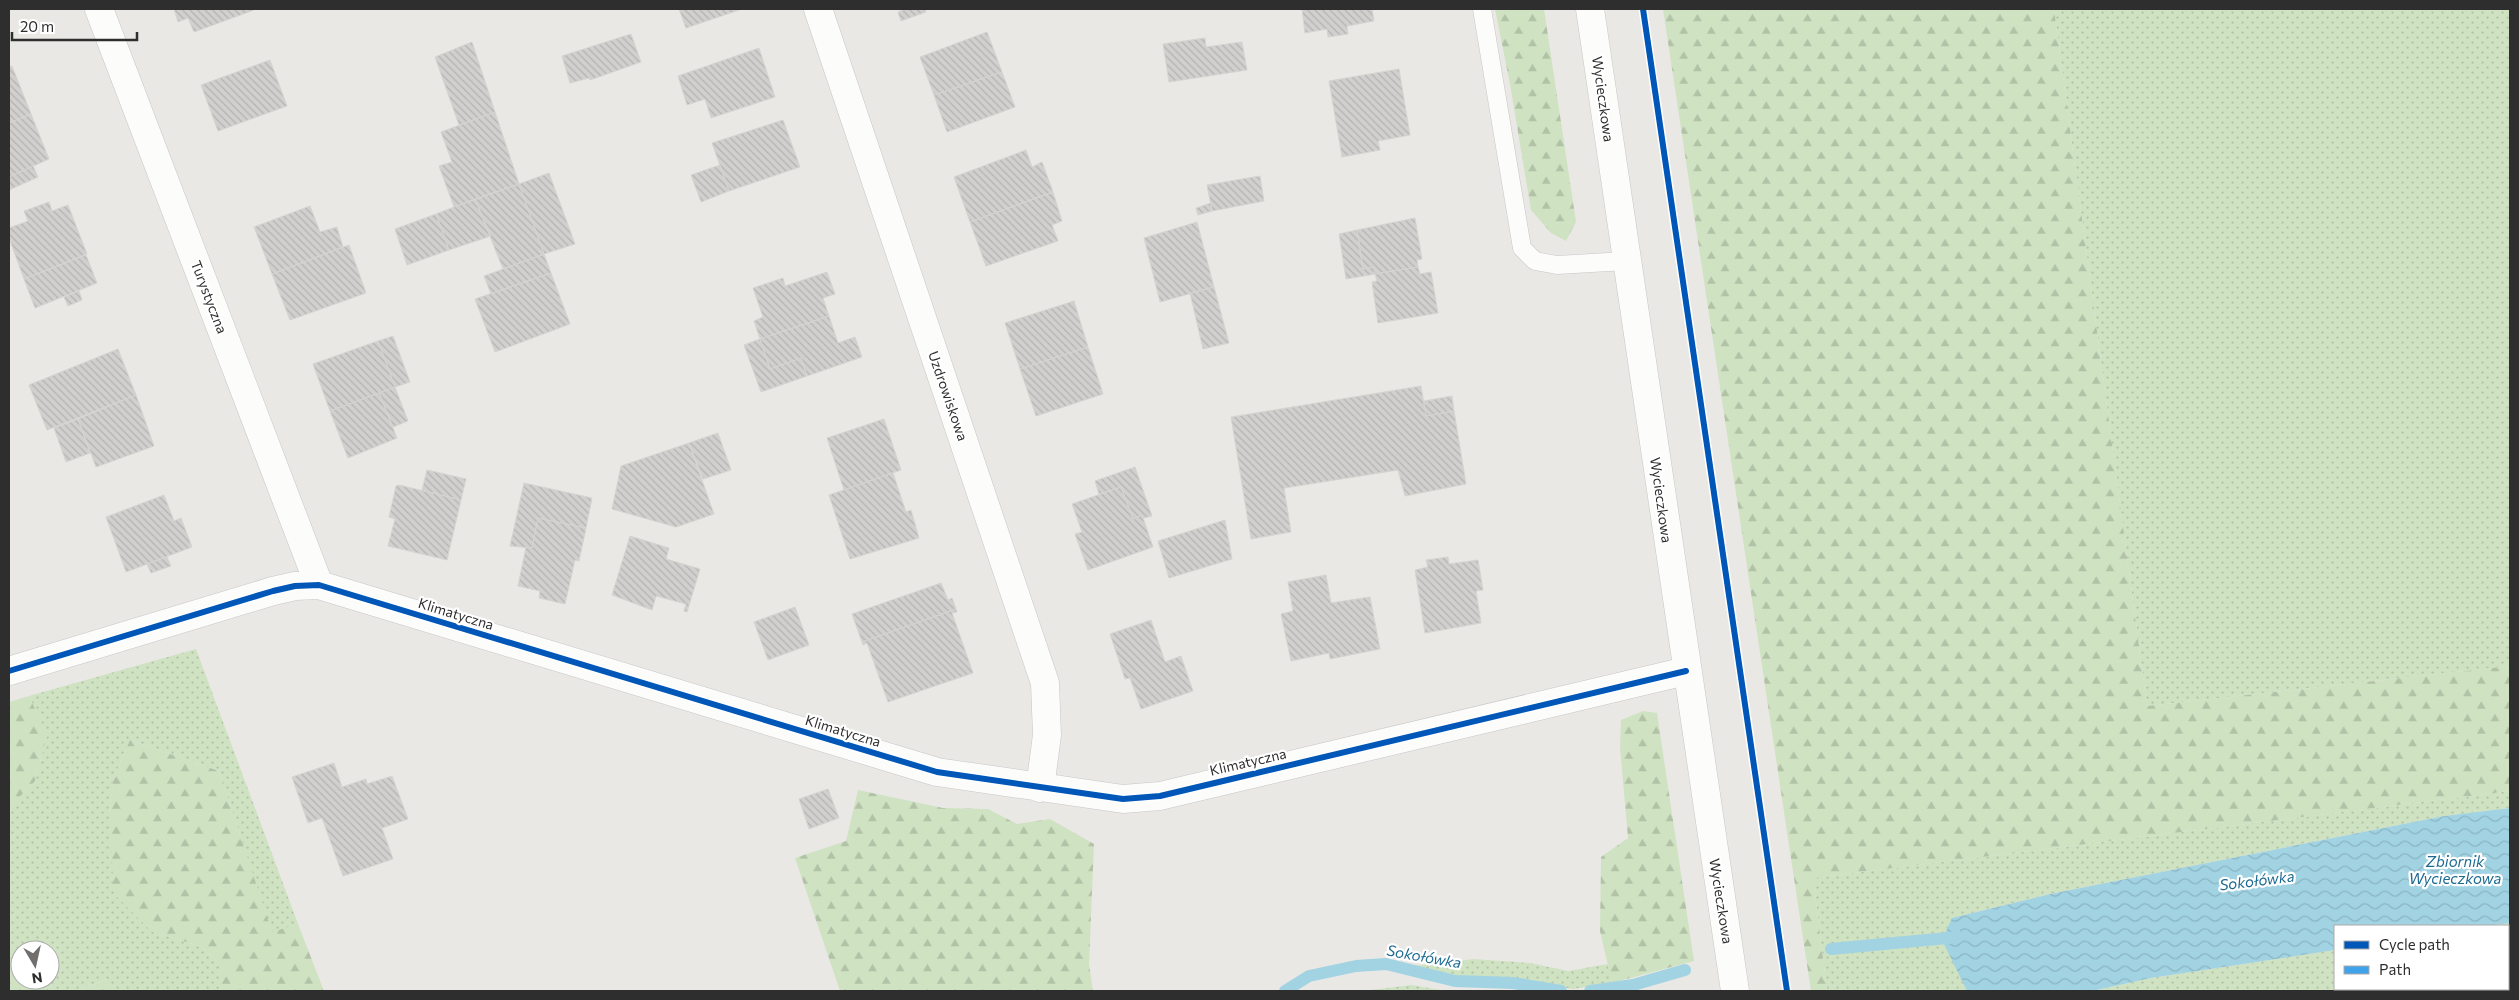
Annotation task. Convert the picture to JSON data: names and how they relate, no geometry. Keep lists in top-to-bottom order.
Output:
{
  "streets": {
    "street": [
      "Wycieczkowa",
      "Turystyczna",
      "Uzdrowiskowa",
      "Klimatyczna"
    ]
  },
  "crossings": [
    ["Wycieczkowa", "Klimatyczna"],
    ["Turystyczna", "Klimatyczna"],
    ["Uzdrowiskowa", "Klimatyczna"]
  ],
  "water": ["Zbiornik Wycieczkowa", "Sokołówka"],
  "legend": ["Cycle path", "Path"],
  "scale_bar": "20 m",
  "north": "bottom"
}
